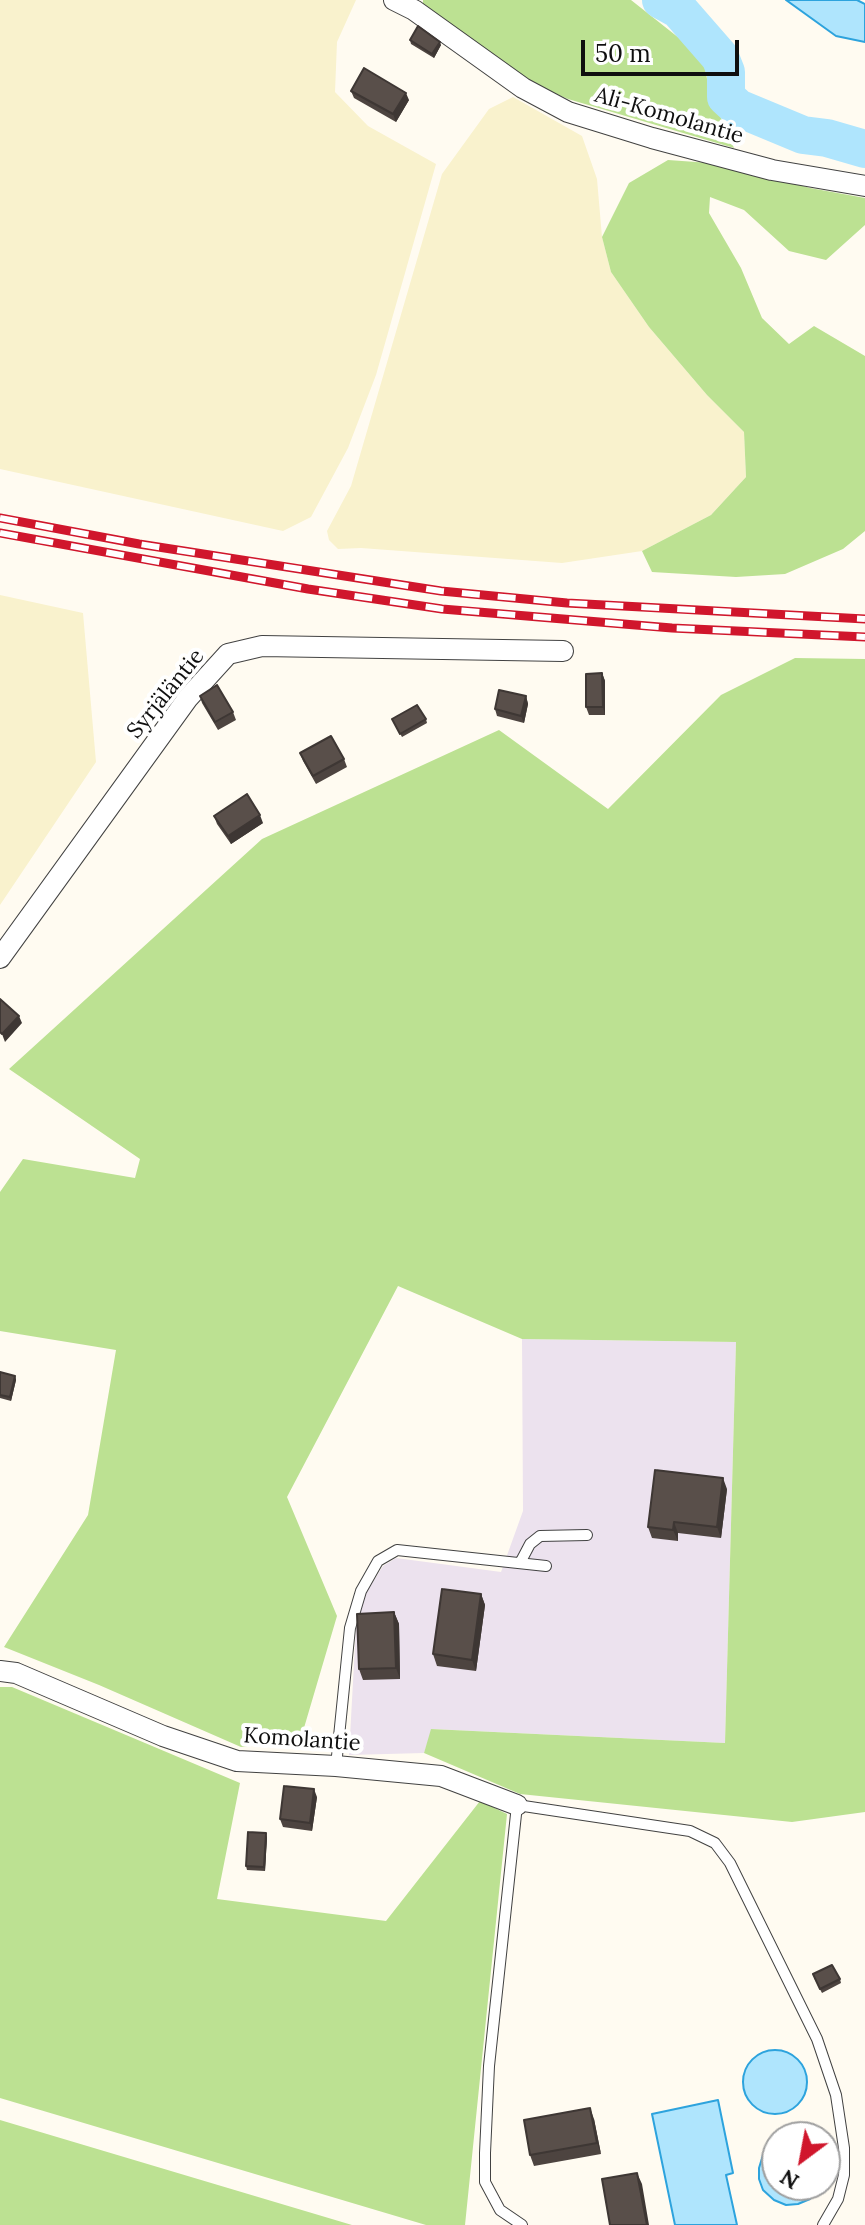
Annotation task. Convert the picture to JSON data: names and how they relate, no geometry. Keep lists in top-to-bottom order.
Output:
{
  "streets": {
    "street": ["Ali-Komolantie", "Syrjäläntie", "Komolantie"]
  },
  "scale_bar": "50 m",
  "north": "bottom left"
}
